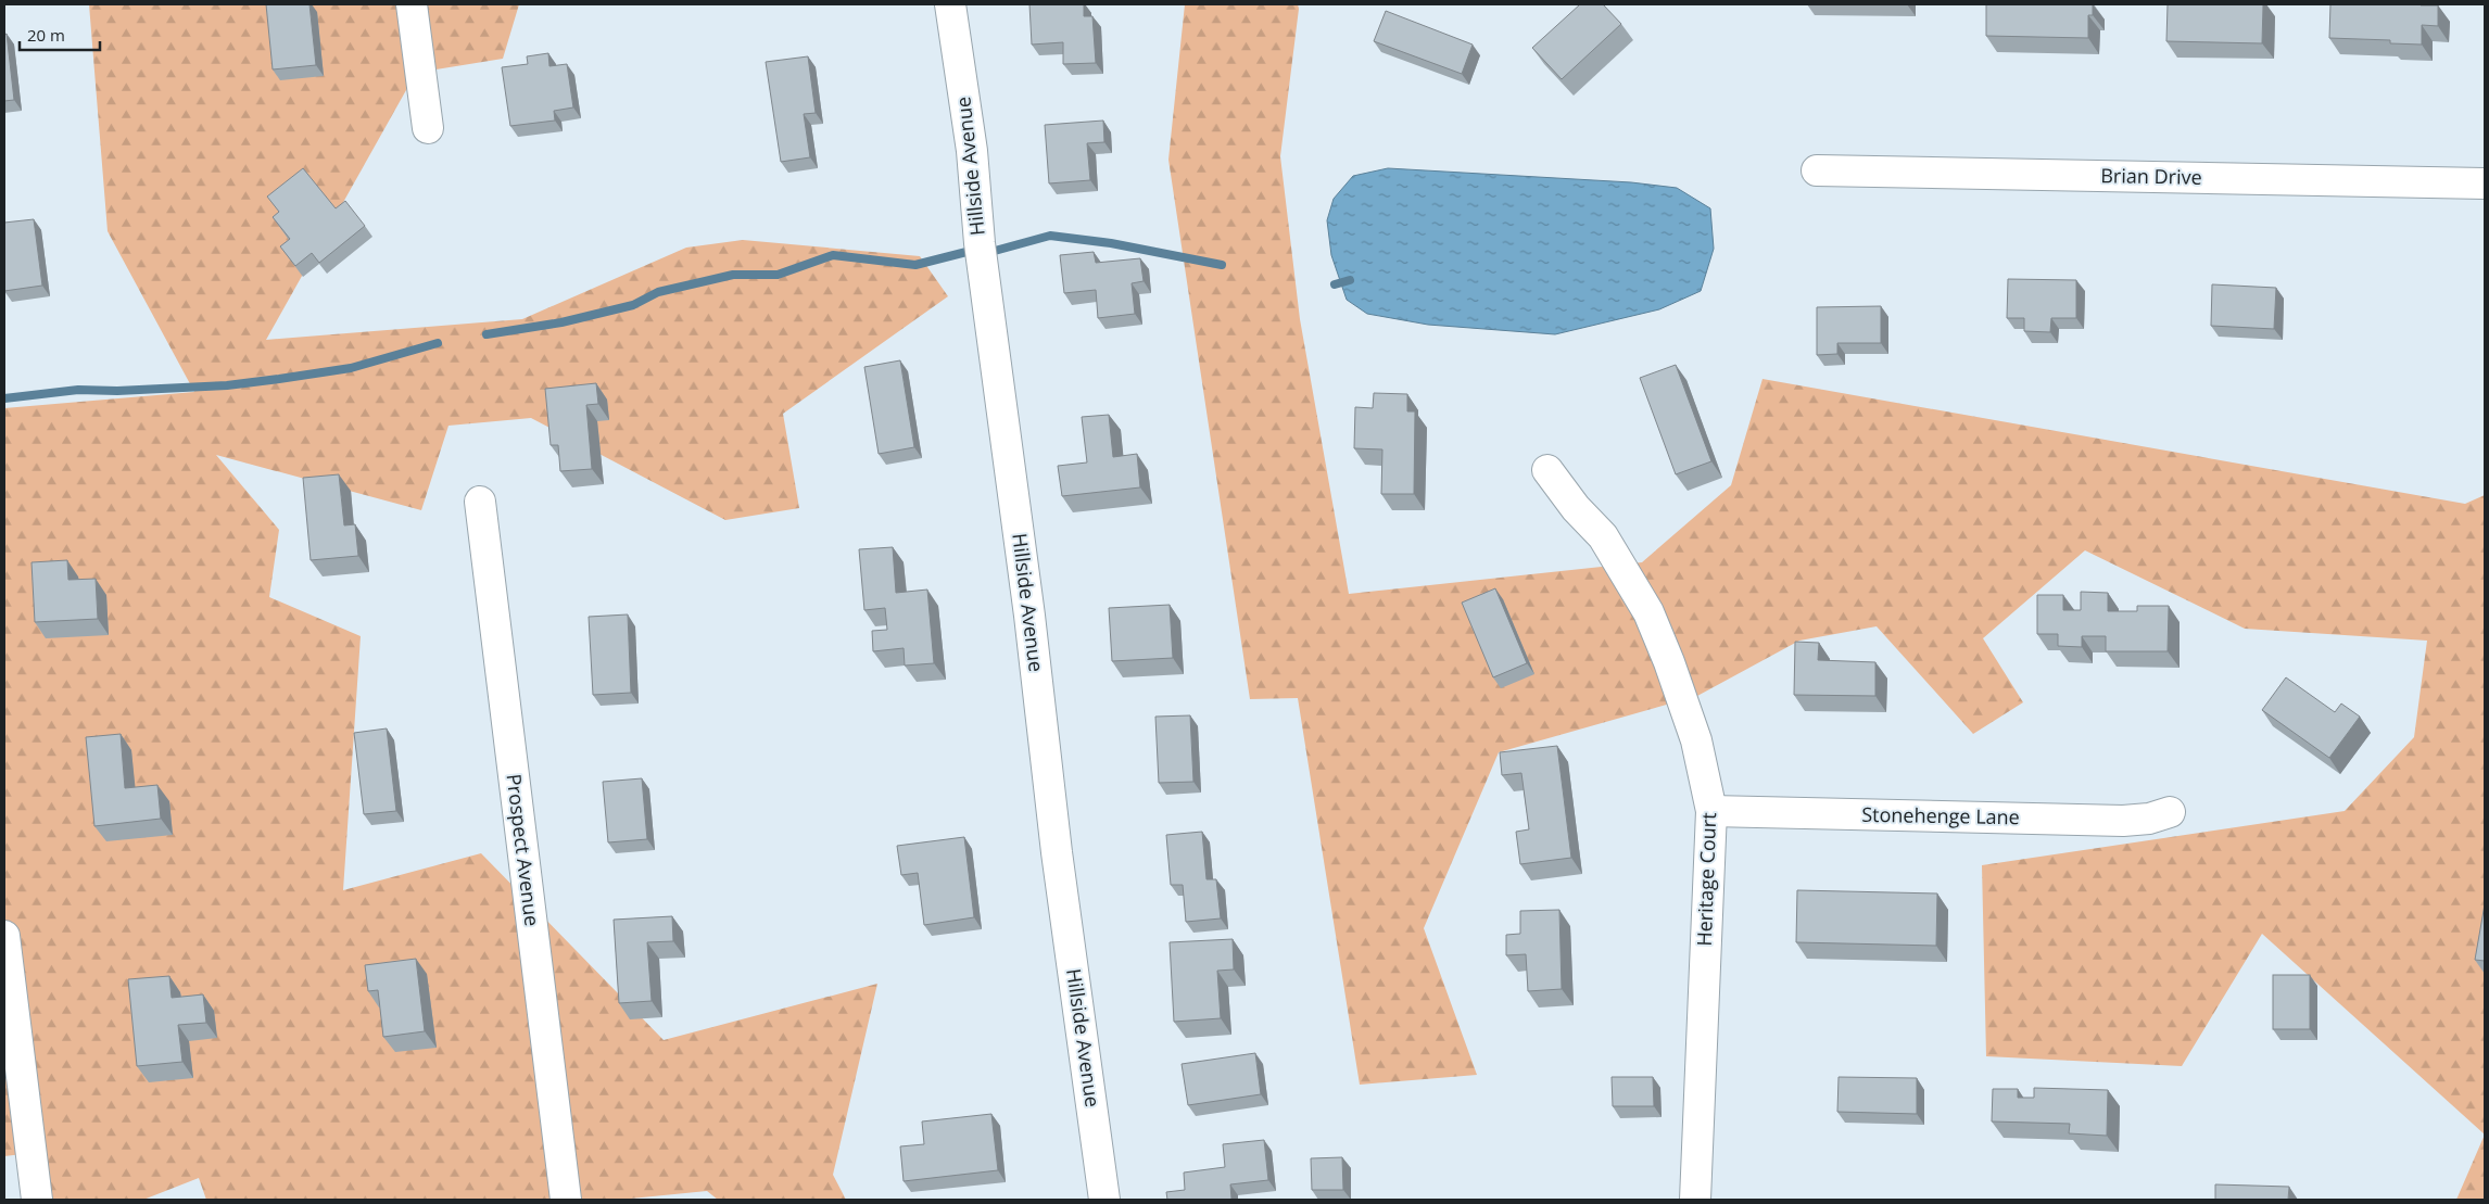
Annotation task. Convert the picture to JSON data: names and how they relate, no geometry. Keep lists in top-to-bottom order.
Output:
{
  "streets": {
    "street": [
      "Hillside Avenue",
      "Brian Drive",
      "Stonehenge Lane",
      "Prospect Avenue",
      "Heritage Court"
    ]
  },
  "crossings": [
    ["Stonehenge Lane", "Heritage Court"]
  ],
  "scale_bar": "20 m"
}
